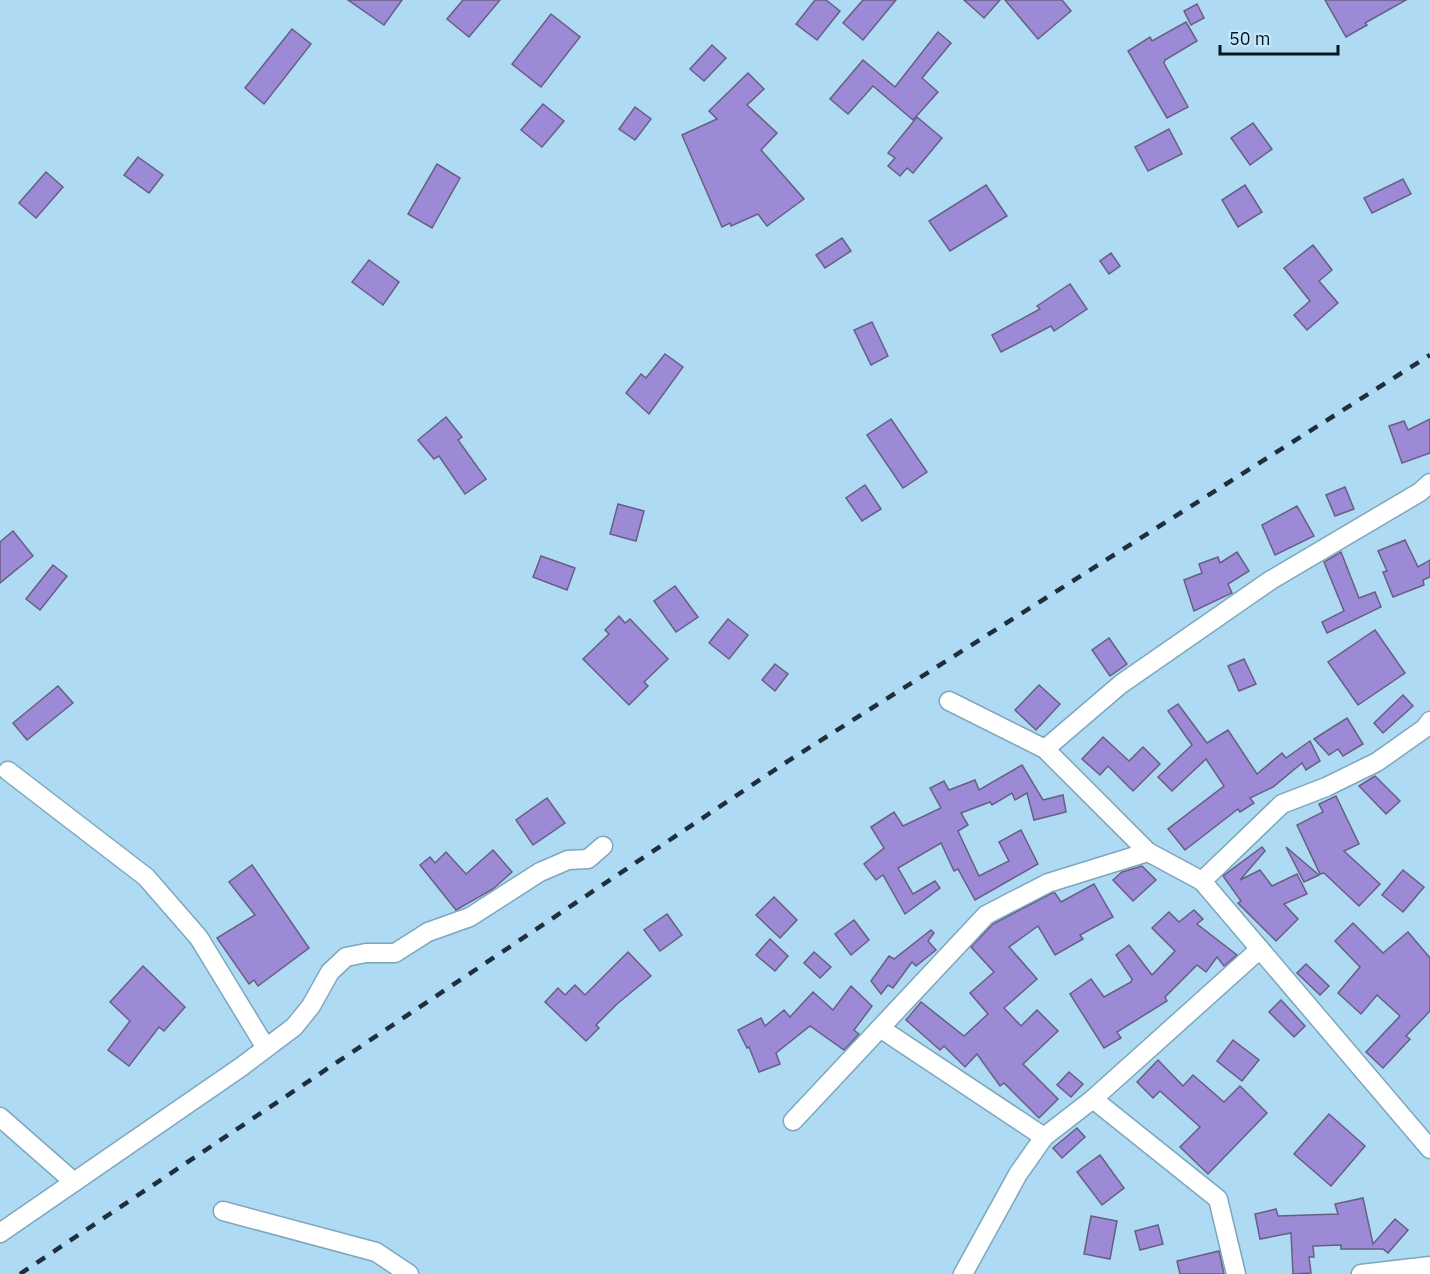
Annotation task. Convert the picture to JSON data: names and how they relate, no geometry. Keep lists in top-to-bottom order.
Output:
{
  "scale_bar": "50 m"
}
